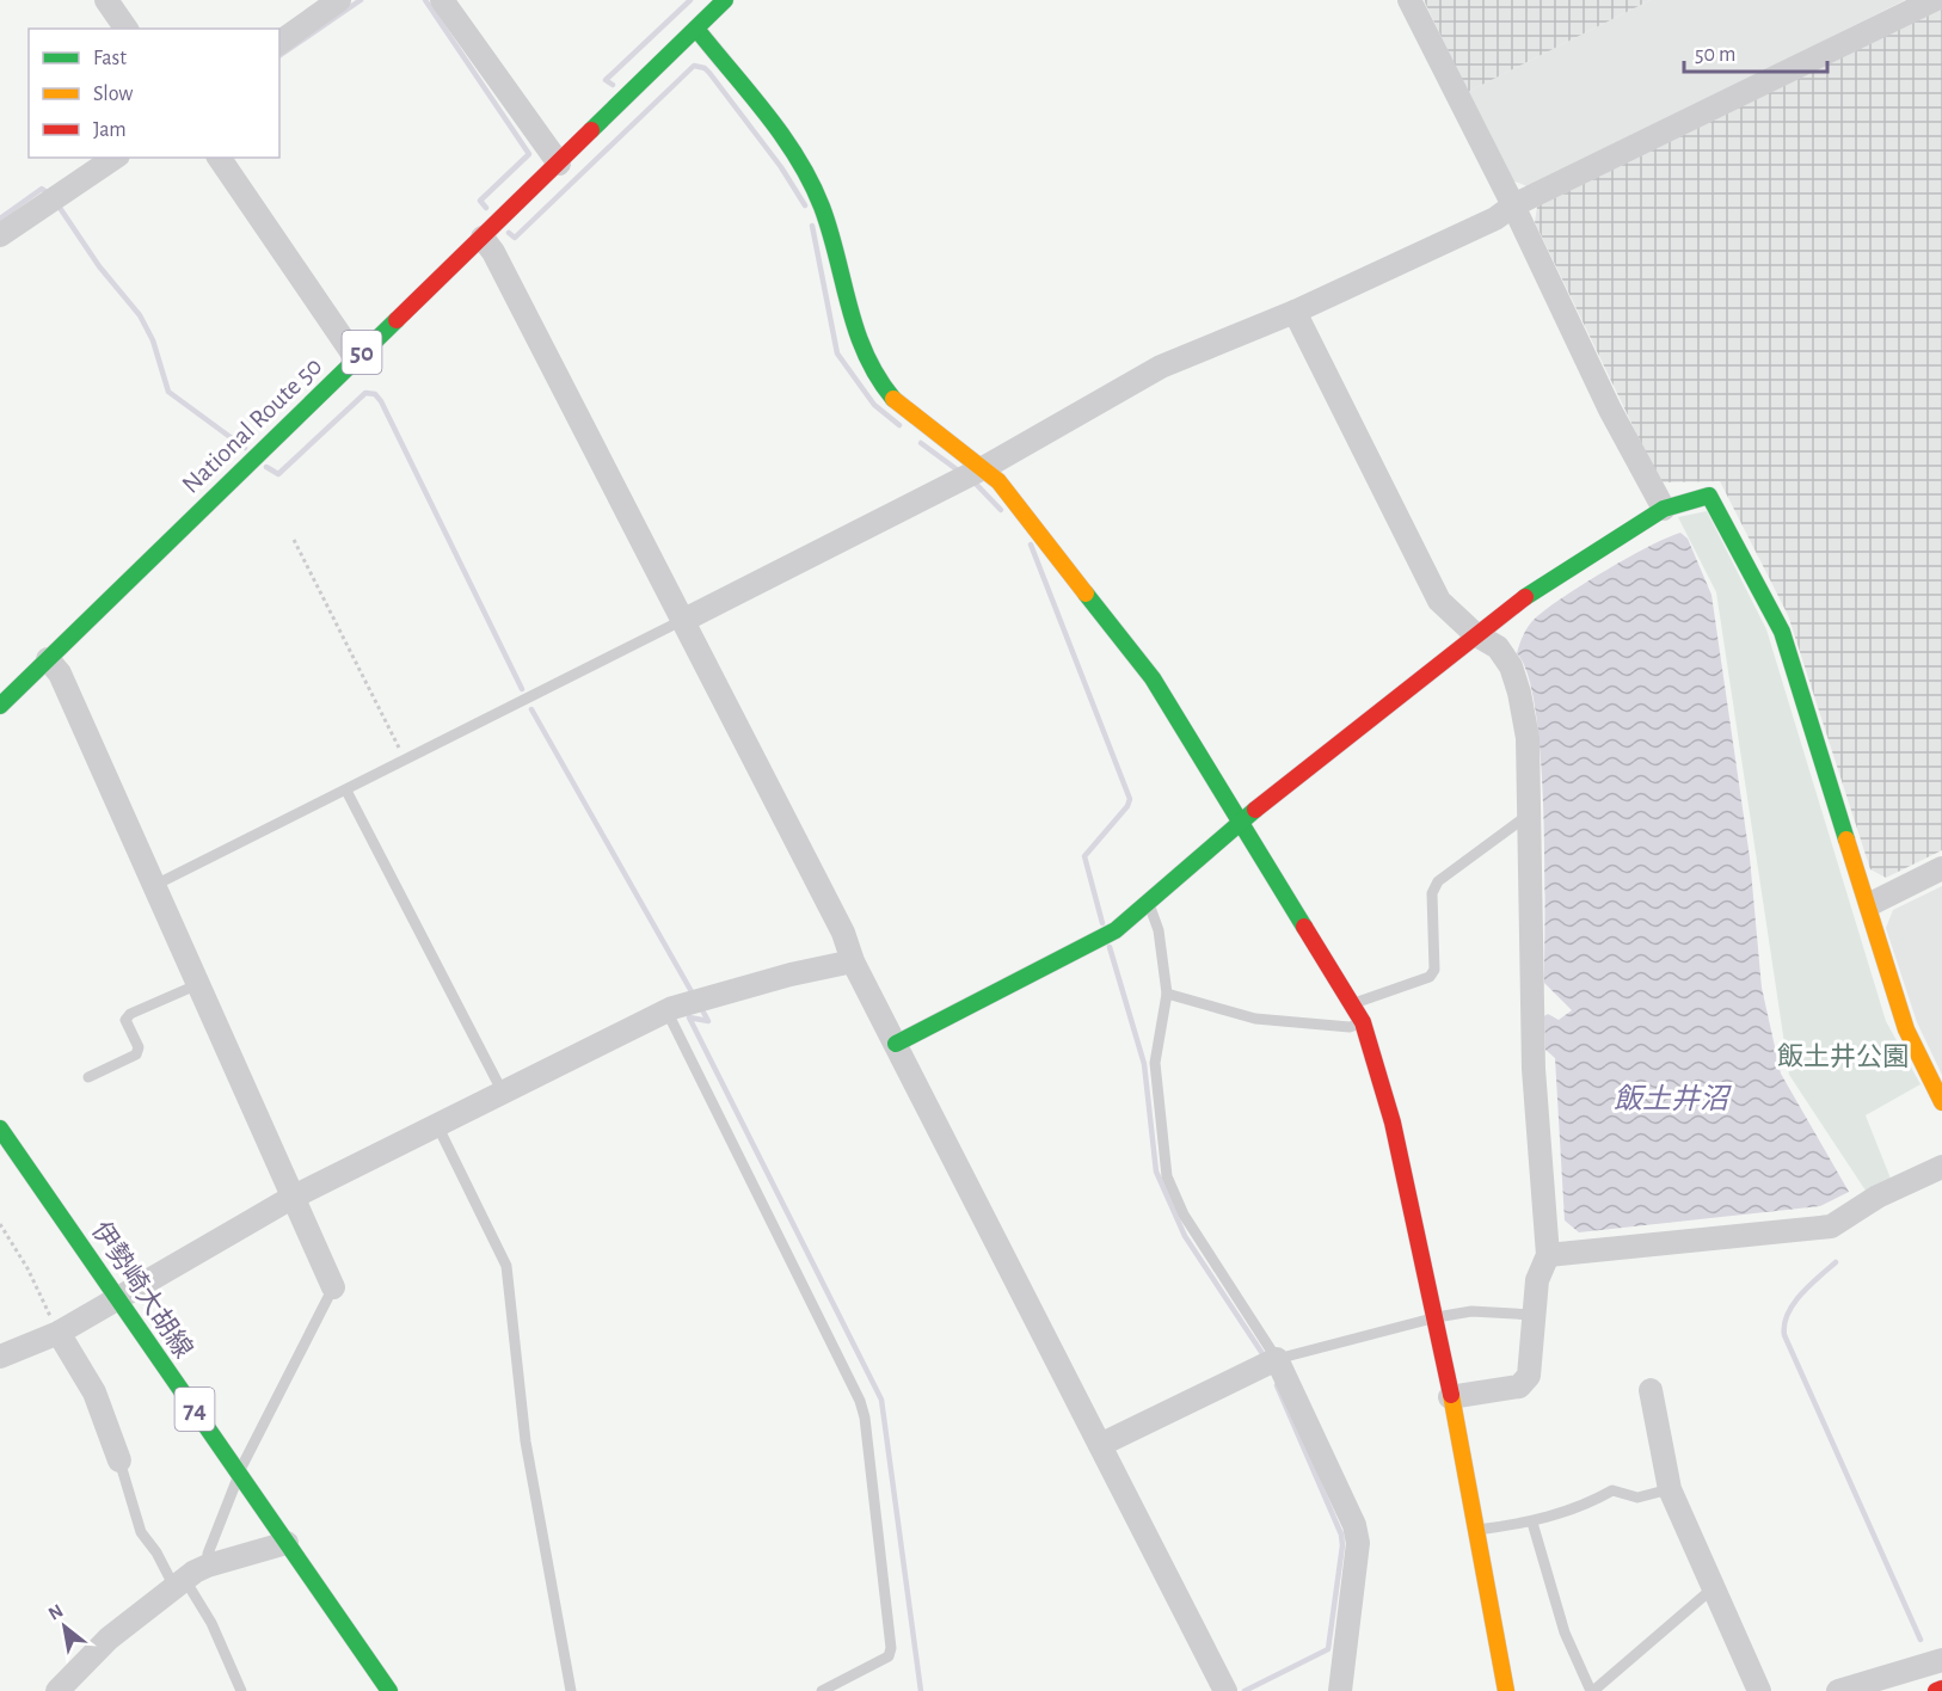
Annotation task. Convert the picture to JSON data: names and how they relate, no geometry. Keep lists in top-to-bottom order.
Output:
{
  "streets": {
    "main road": [
      "50",
      "National Route 50",
      "伊勢崎大胡線",
      "74"
    ]
  },
  "water": ["飯土井沼"],
  "parks": ["飯土井公園"],
  "legend": ["Fast", "Slow", "Jam"],
  "scale_bar": "50 m",
  "north": "top left"
}
